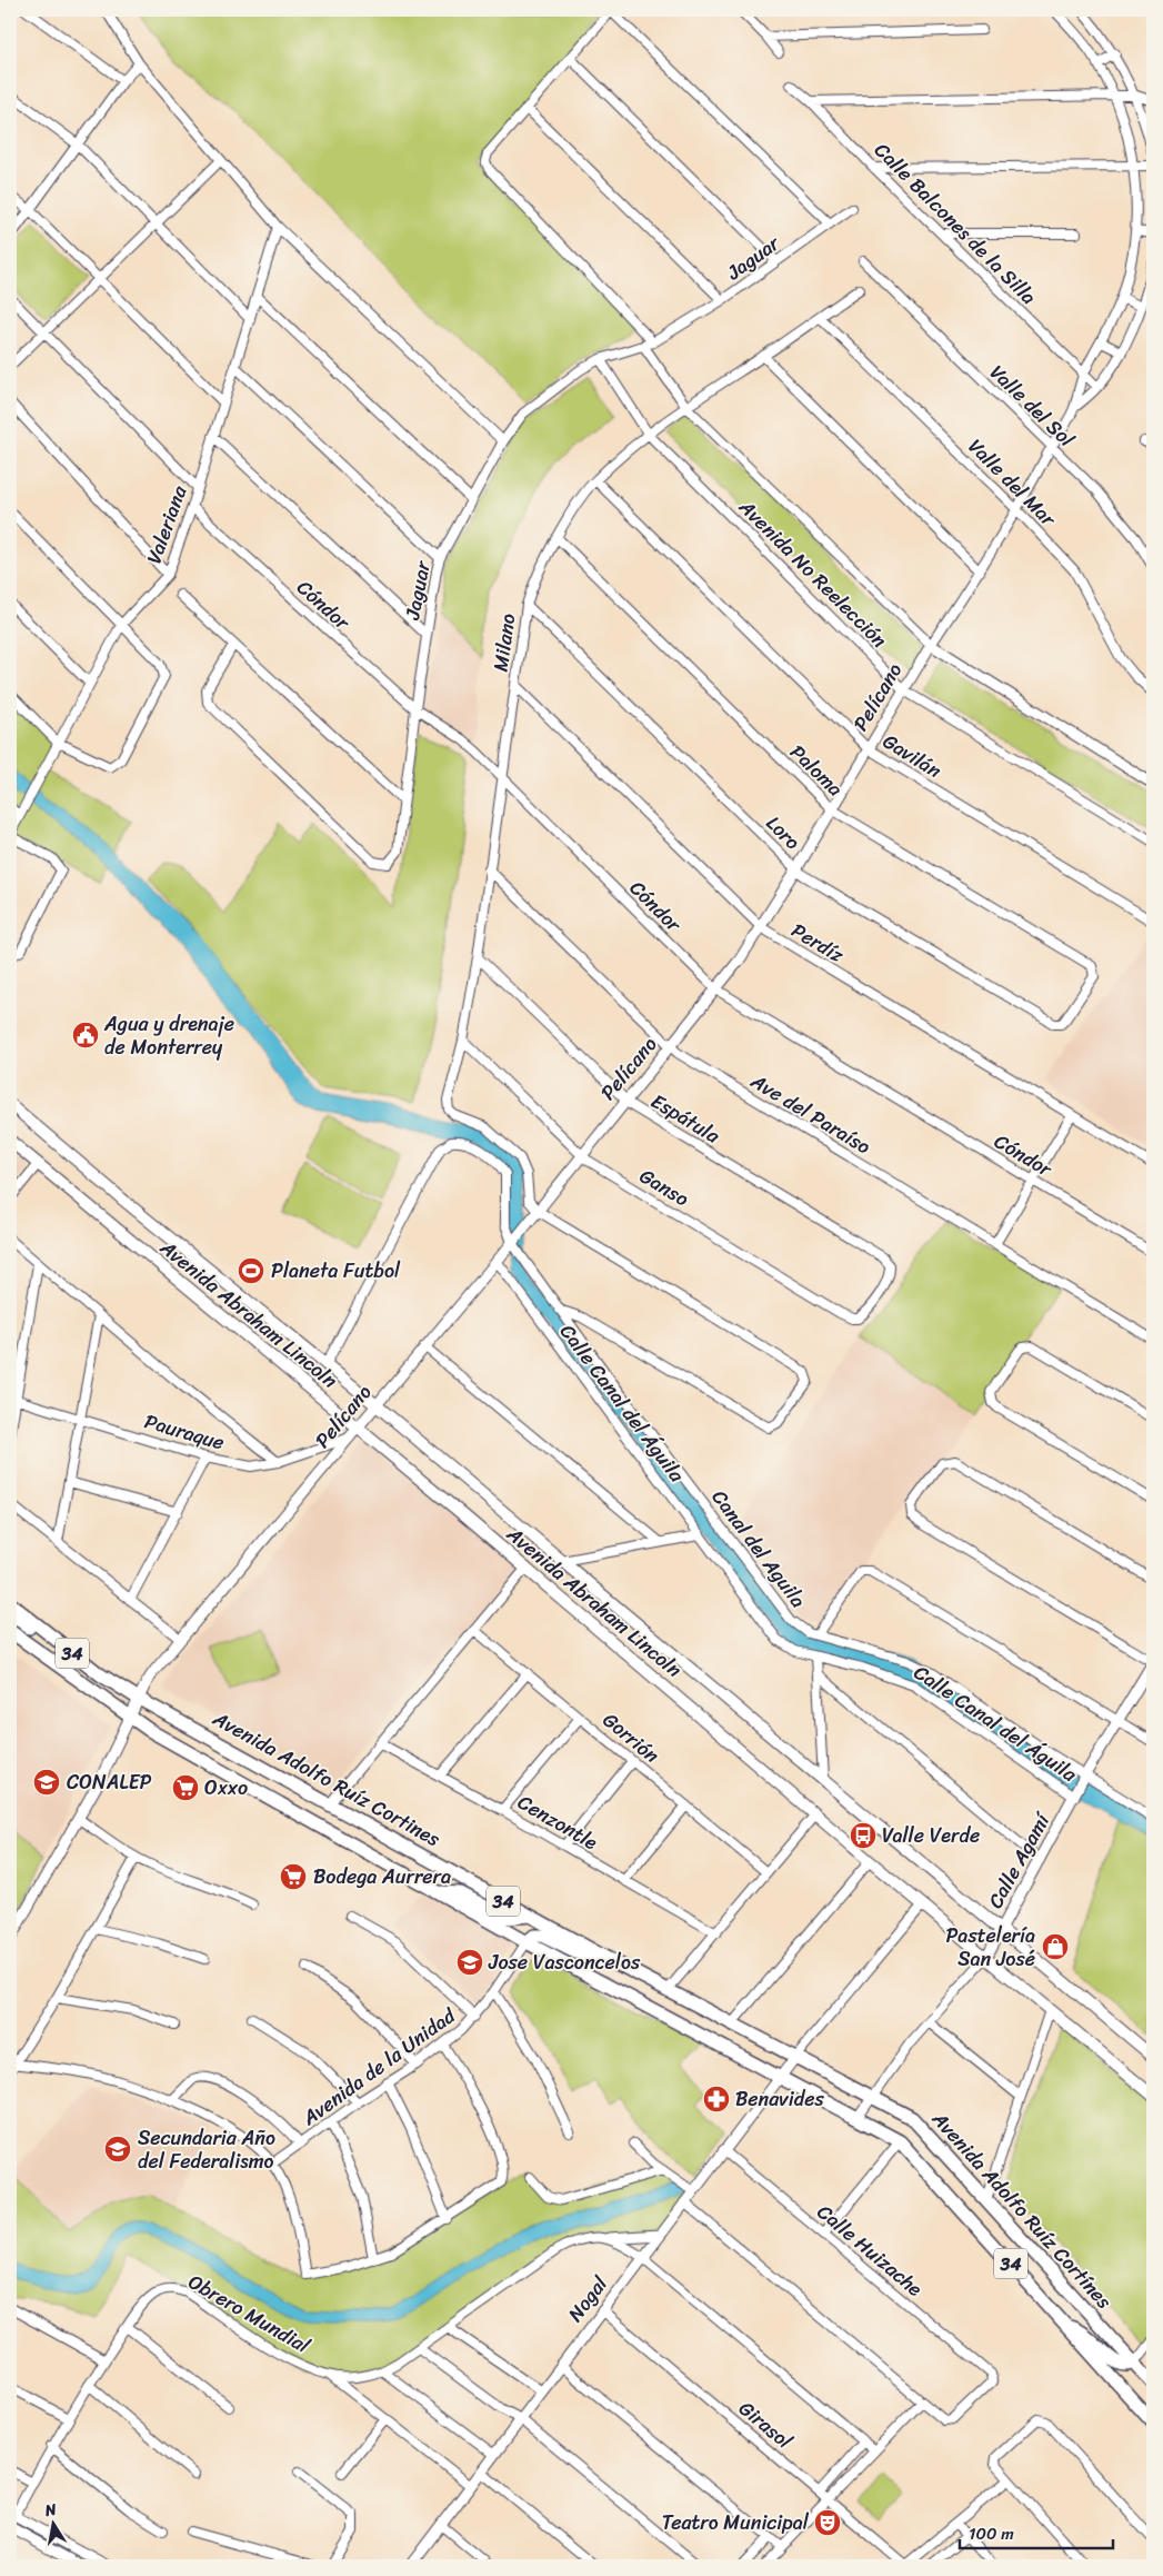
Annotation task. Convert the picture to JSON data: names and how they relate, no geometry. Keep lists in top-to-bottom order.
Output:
{
  "streets": {
    "main road": [
      "Avenida Abraham Lincoln",
      "34",
      "Avenida Adolfo Ruíz Cortines",
      "Avenida Adolfo Ruíz Cortínes"
    ],
    "street": [
      "Calle Balcones de la Silla",
      "Jaguar",
      "Valle del Sol",
      "Valle del Mar",
      "Valeriana",
      "Avenida No Reelección",
      "Cóndor",
      "Milano",
      "Pelícano",
      "Gavilán",
      "Paloma",
      "Loro",
      "Perdíz",
      "Ave del Paraíso",
      "Espátula",
      "Ganso",
      "Calle Canal del Águila",
      "Pauraque",
      "Canal del Aguila",
      "Gorrión",
      "Cenzontle",
      "Calle Agamí",
      "Avenida de la Unidad",
      "Calle Huizache",
      "Nogal",
      "Obrero Mundial",
      "Girasol"
    ]
  },
  "crossings": [
    ["Calle Balcones de la Silla", "Pelícano"],
    ["Jaguar", "Avenida No Reelección"],
    ["Jaguar", "Cóndor"],
    ["Valle del Sol", "Pelícano"],
    ["Valle del Mar", "Milano"],
    ["Valle del Mar", "Pelícano"],
    ["Valeriana", "Cóndor"],
    ["Avenida No Reelección", "Milano"],
    ["Avenida No Reelección", "Pelícano"],
    ["Cóndor", "Milano"],
    ["Cóndor", "Pelícano"],
    ["Milano", "Pelícano"],
    ["Milano", "Gavilán"],
    ["Milano", "Paloma"],
    ["Milano", "Loro"],
    ["Milano", "Perdíz"],
    ["Milano", "Ave del Paraíso"],
    ["Milano", "Espátula"],
    ["Milano", "Ganso"],
    ["Pelícano", "Gavilán"],
    ["Pelícano", "Paloma"],
    ["Pelícano", "Loro"],
    ["Pelícano", "Perdíz"],
    ["Pelícano", "Ave del Paraíso"],
    ["Pelícano", "Espátula"],
    ["Pelícano", "Ganso"],
    ["Pelícano", "Avenida Abraham Lincoln"],
    ["Pelícano", "Calle Canal del Águila"],
    ["Pelícano", "Pauraque"],
    ["Pelícano", "Canal del Aguila"],
    ["Pelícano", "34"],
    ["Pelícano", "Avenida Adolfo Ruíz Cortines"],
    ["Paloma", "Loro"],
    ["Espátula", "Ganso"],
    ["Avenida Abraham Lincoln", "Calle Agamí"],
    ["Calle Canal del Águila", "Calle Agamí"],
    ["Canal del Aguila", "Calle Agamí"],
    ["34", "Calle Agamí"],
    ["34", "Avenida de la Unidad"],
    ["34", "Avenida Adolfo Ruíz Cortínes"],
    ["34", "Nogal"],
    ["Avenida Adolfo Ruíz Cortines", "Calle Agamí"],
    ["Avenida Adolfo Ruíz Cortines", "Avenida Adolfo Ruíz Cortínes"],
    ["Avenida Adolfo Ruíz Cortines", "Nogal"],
    ["Calle Agamí", "Avenida Adolfo Ruíz Cortínes"],
    ["Calle Huizache", "Nogal"],
    ["Nogal", "Girasol"]
  ],
  "places": {
    "public building": ["Agua y drenaje de Monterrey"],
    "sports": ["Planeta Futbol"],
    "school or university": ["CONALEP", "Jose Vasconcelos", "Secundaria Año del Federalismo"],
    "supermarket": ["Oxxo", "Bodega Aurrera"],
    "bus stop": ["Valle Verde"],
    "shop": ["Pastelería San José"],
    "pharmacy": ["Benavides"],
    "theatre": ["Teatro Municipal"]
  },
  "scale_bar": "100 m",
  "north": "top"
}
